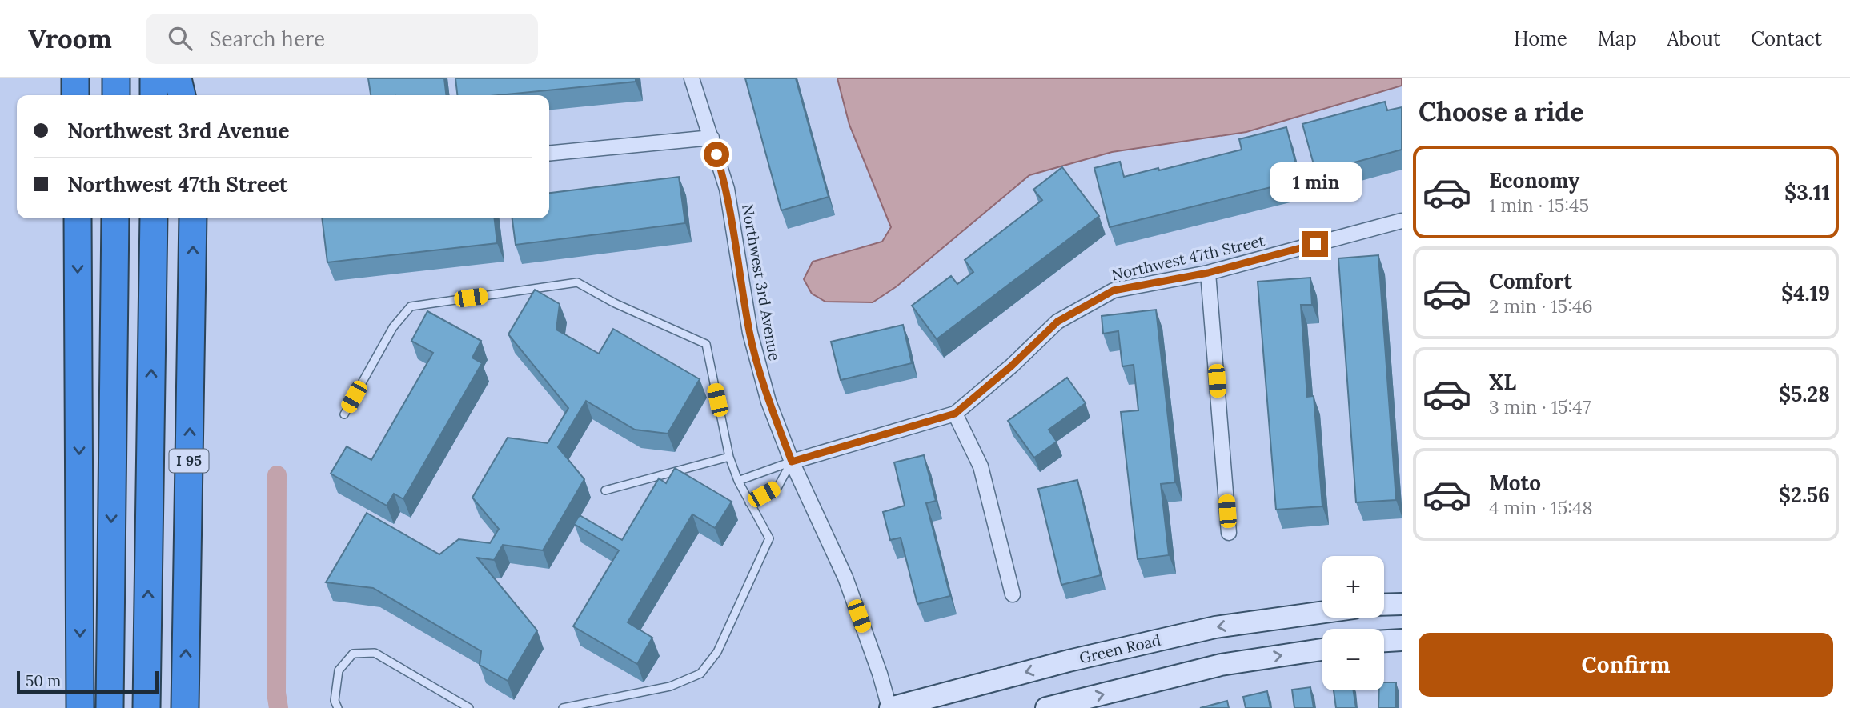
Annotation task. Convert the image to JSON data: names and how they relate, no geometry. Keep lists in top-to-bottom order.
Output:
{
  "streets": {
    "highway": ["I 95"],
    "main road": ["Green Road"],
    "street": ["Northwest 47th Street", "Northwest 3rd Avenue"]
  },
  "crossings": [
    ["Northwest 47th Street", "Northwest 3rd Avenue"],
    ["Northwest 3rd Avenue", "Green Road"]
  ],
  "scale_bar": "50 m",
  "page": {
    "header": "Vroom",
    "search": "Search here",
    "nav": [
      "Home",
      "Map",
      "About",
      "Contact"
    ],
    "heading": "Choose a ride",
    "banner": ["Northwest 3rd Avenue", "Northwest 47th Street"],
    "list": [
      {
        "name": "Economy",
        "note": "1 min · 15:45",
        "value": "$3.11"
      },
      {
        "name": "Comfort",
        "note": "2 min · 15:46",
        "value": "$4.19"
      },
      {
        "name": "XL",
        "note": "3 min · 15:47",
        "value": "$5.28"
      },
      {
        "name": "Moto",
        "note": "4 min · 15:48",
        "value": "$2.56"
      }
    ],
    "bubble": "1 min",
    "map_buttons": ["+", "−"],
    "buttons": "Confirm",
    "scale": "50 m"
  }
}
